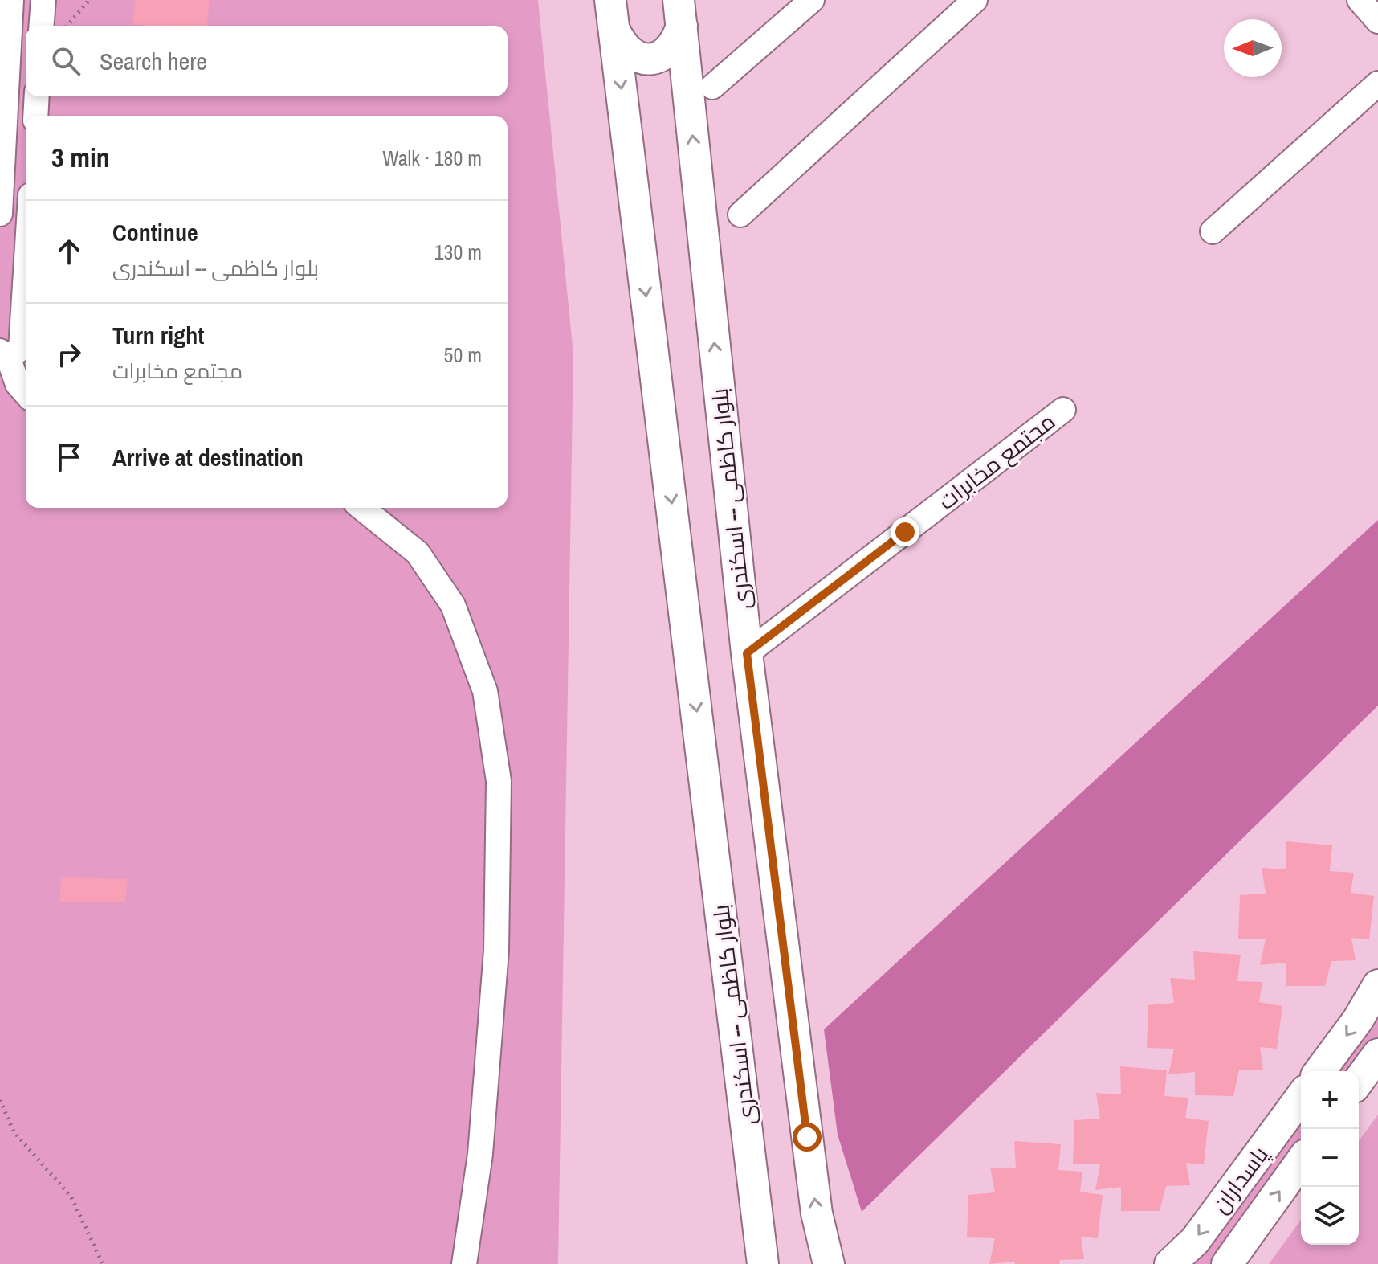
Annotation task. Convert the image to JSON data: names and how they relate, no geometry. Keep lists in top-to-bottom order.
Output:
{
  "streets": {
    "street": ["مجتمع مخابرات", "بلوار کاظمی -- اسکندری", "پاسداران"]
  },
  "crossings": [
    ["مجتمع مخابرات", "بلوار کاظمی -- اسکندری"]
  ],
  "north": "left",
  "page": {
    "search": "Search here",
    "heading": ["3 min", "Walk · 180 m"],
    "list": [
      ["Continue", "بلوار کاظمی -- اسکندری", "130 m"],
      ["Turn right", "مجتمع مخابرات", "50 m"],
      "Arrive at destination"
    ],
    "map_buttons": ["+", "−"]
  }
}
